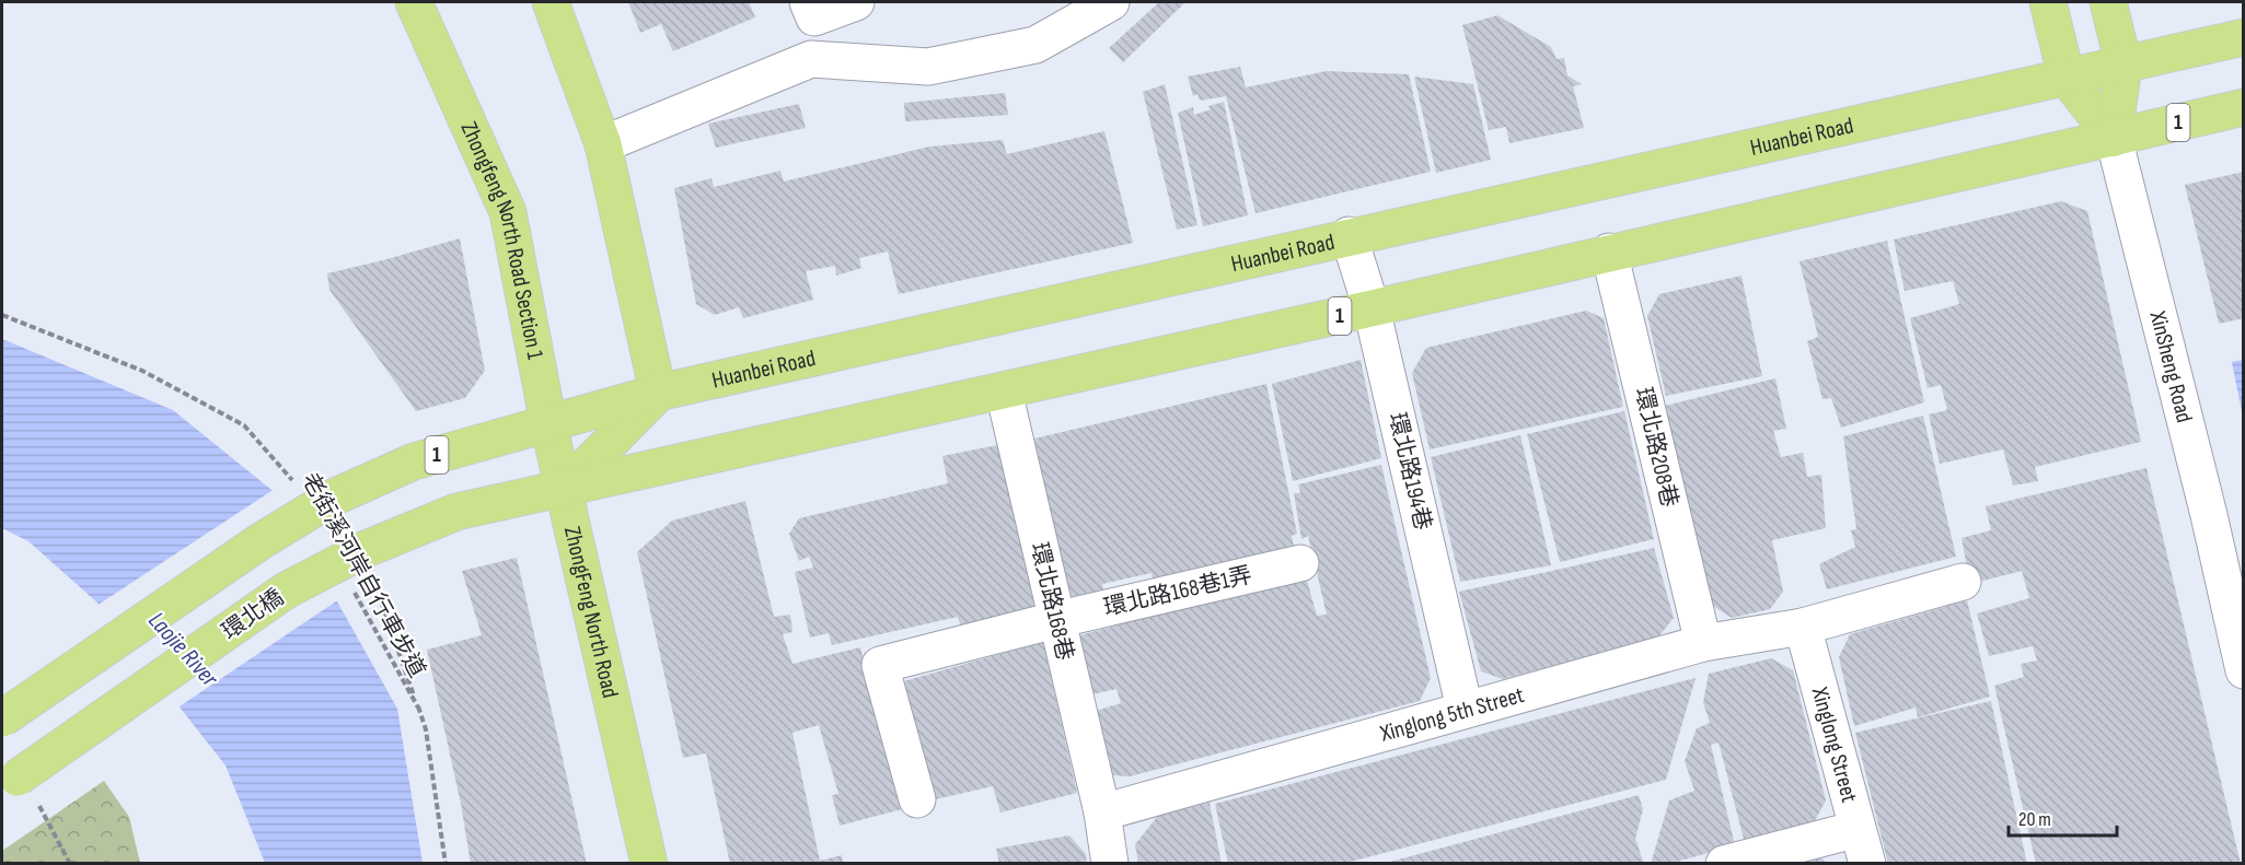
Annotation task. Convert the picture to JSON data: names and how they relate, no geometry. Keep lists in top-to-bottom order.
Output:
{
  "streets": {
    "main road": [
      "1",
      "Huanbei Road",
      "Zhongfeng North Road Section 1",
      "XinSheng Road",
      "ZhongFeng North Road",
      "環北橋"
    ],
    "street": [
      "環北路208巷",
      "環北路194巷",
      "環北路168巷1弄",
      "環北路168巷",
      "Xinglong 5th Street",
      "Xinglong Street"
    ],
    "path": ["老街溪河岸自行車步道"]
  },
  "crossings": [
    ["1", "Zhongfeng North Road Section 1"],
    ["1", "XinSheng Road"],
    ["1", "環北路208巷"],
    ["1", "環北路194巷"],
    ["1", "老街溪河岸自行車步道"],
    ["1", "環北路168巷"],
    ["1", "ZhongFeng North Road"],
    ["1", "環北橋"],
    ["Huanbei Road", "Zhongfeng North Road Section 1"],
    ["Huanbei Road", "XinSheng Road"],
    ["Huanbei Road", "環北路194巷"],
    ["Zhongfeng North Road Section 1", "ZhongFeng North Road"],
    ["環北路208巷", "Xinglong 5th Street"],
    ["環北路194巷", "Xinglong 5th Street"],
    ["老街溪河岸自行車步道", "環北橋"],
    ["環北路168巷1弄", "環北路168巷"],
    ["環北路168巷", "Xinglong 5th Street"],
    ["Xinglong 5th Street", "Xinglong Street"]
  ],
  "water": ["Laojie River"],
  "scale_bar": "20 m"
}
